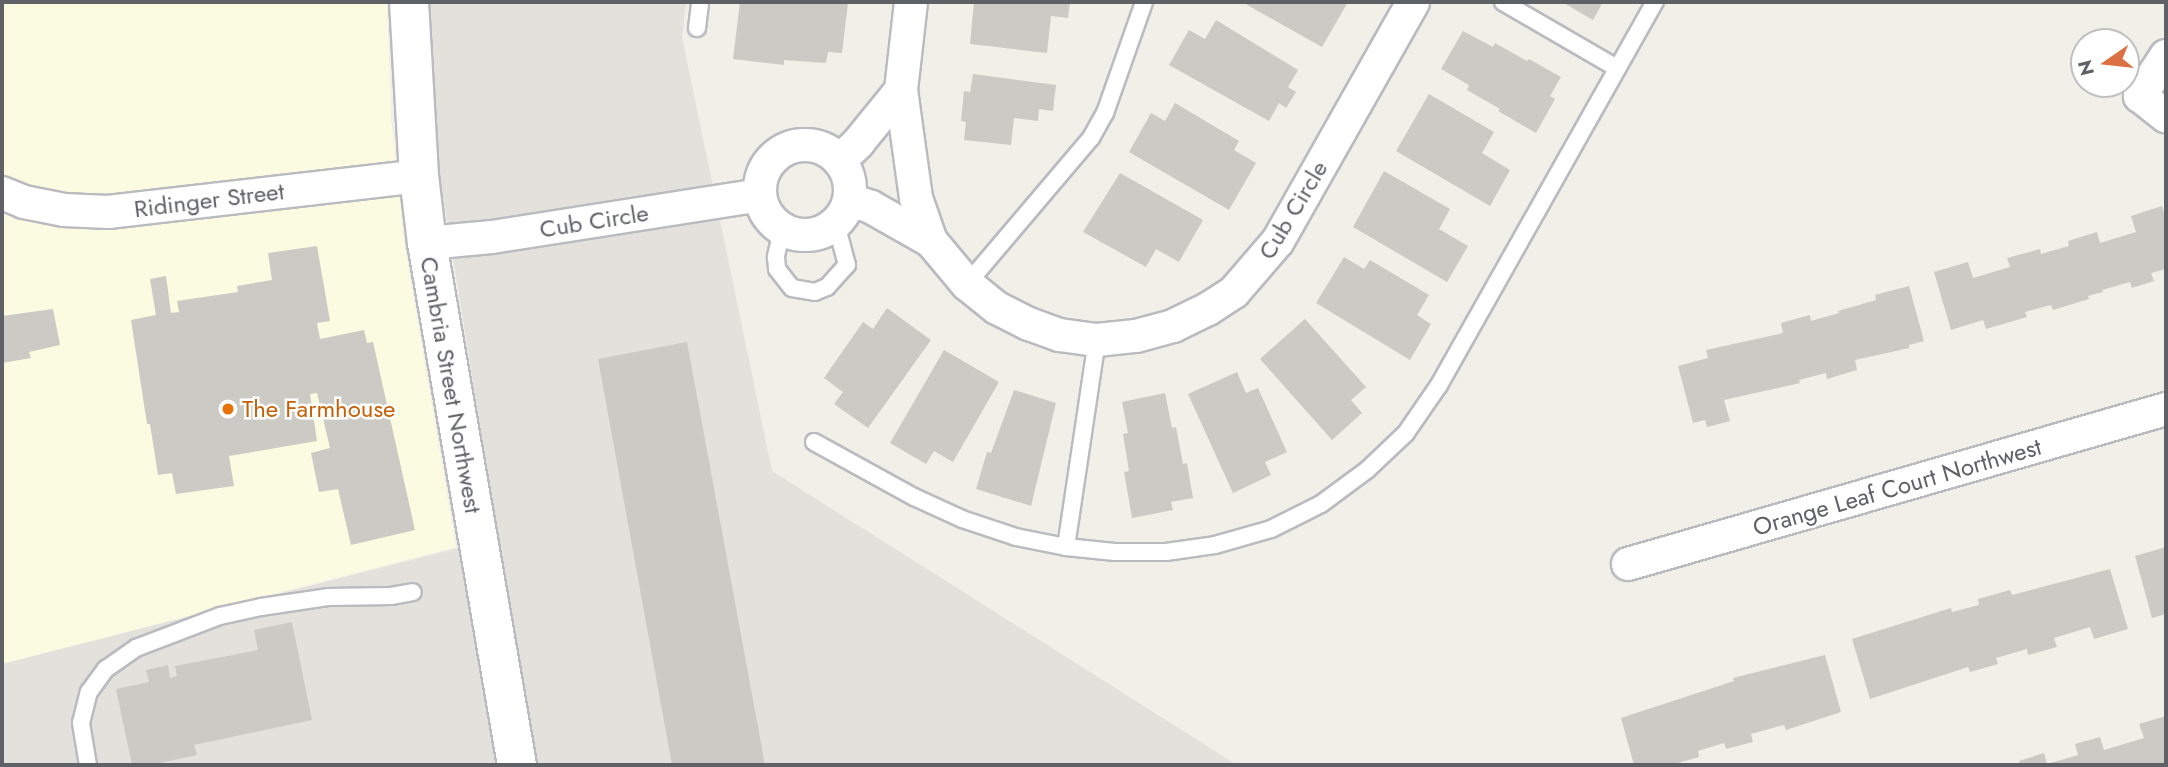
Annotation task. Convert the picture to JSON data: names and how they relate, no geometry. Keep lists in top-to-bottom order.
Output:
{
  "streets": {
    "street": [
      "Ridinger Street",
      "Cub Circle",
      "Cambria Street Northwest",
      "Orange Leaf Court Northwest"
    ]
  },
  "crossings": [
    ["Ridinger Street", "Cambria Street Northwest"],
    ["Cub Circle", "Cambria Street Northwest"]
  ],
  "places": ["The Farmhouse"],
  "north": "left"
}
